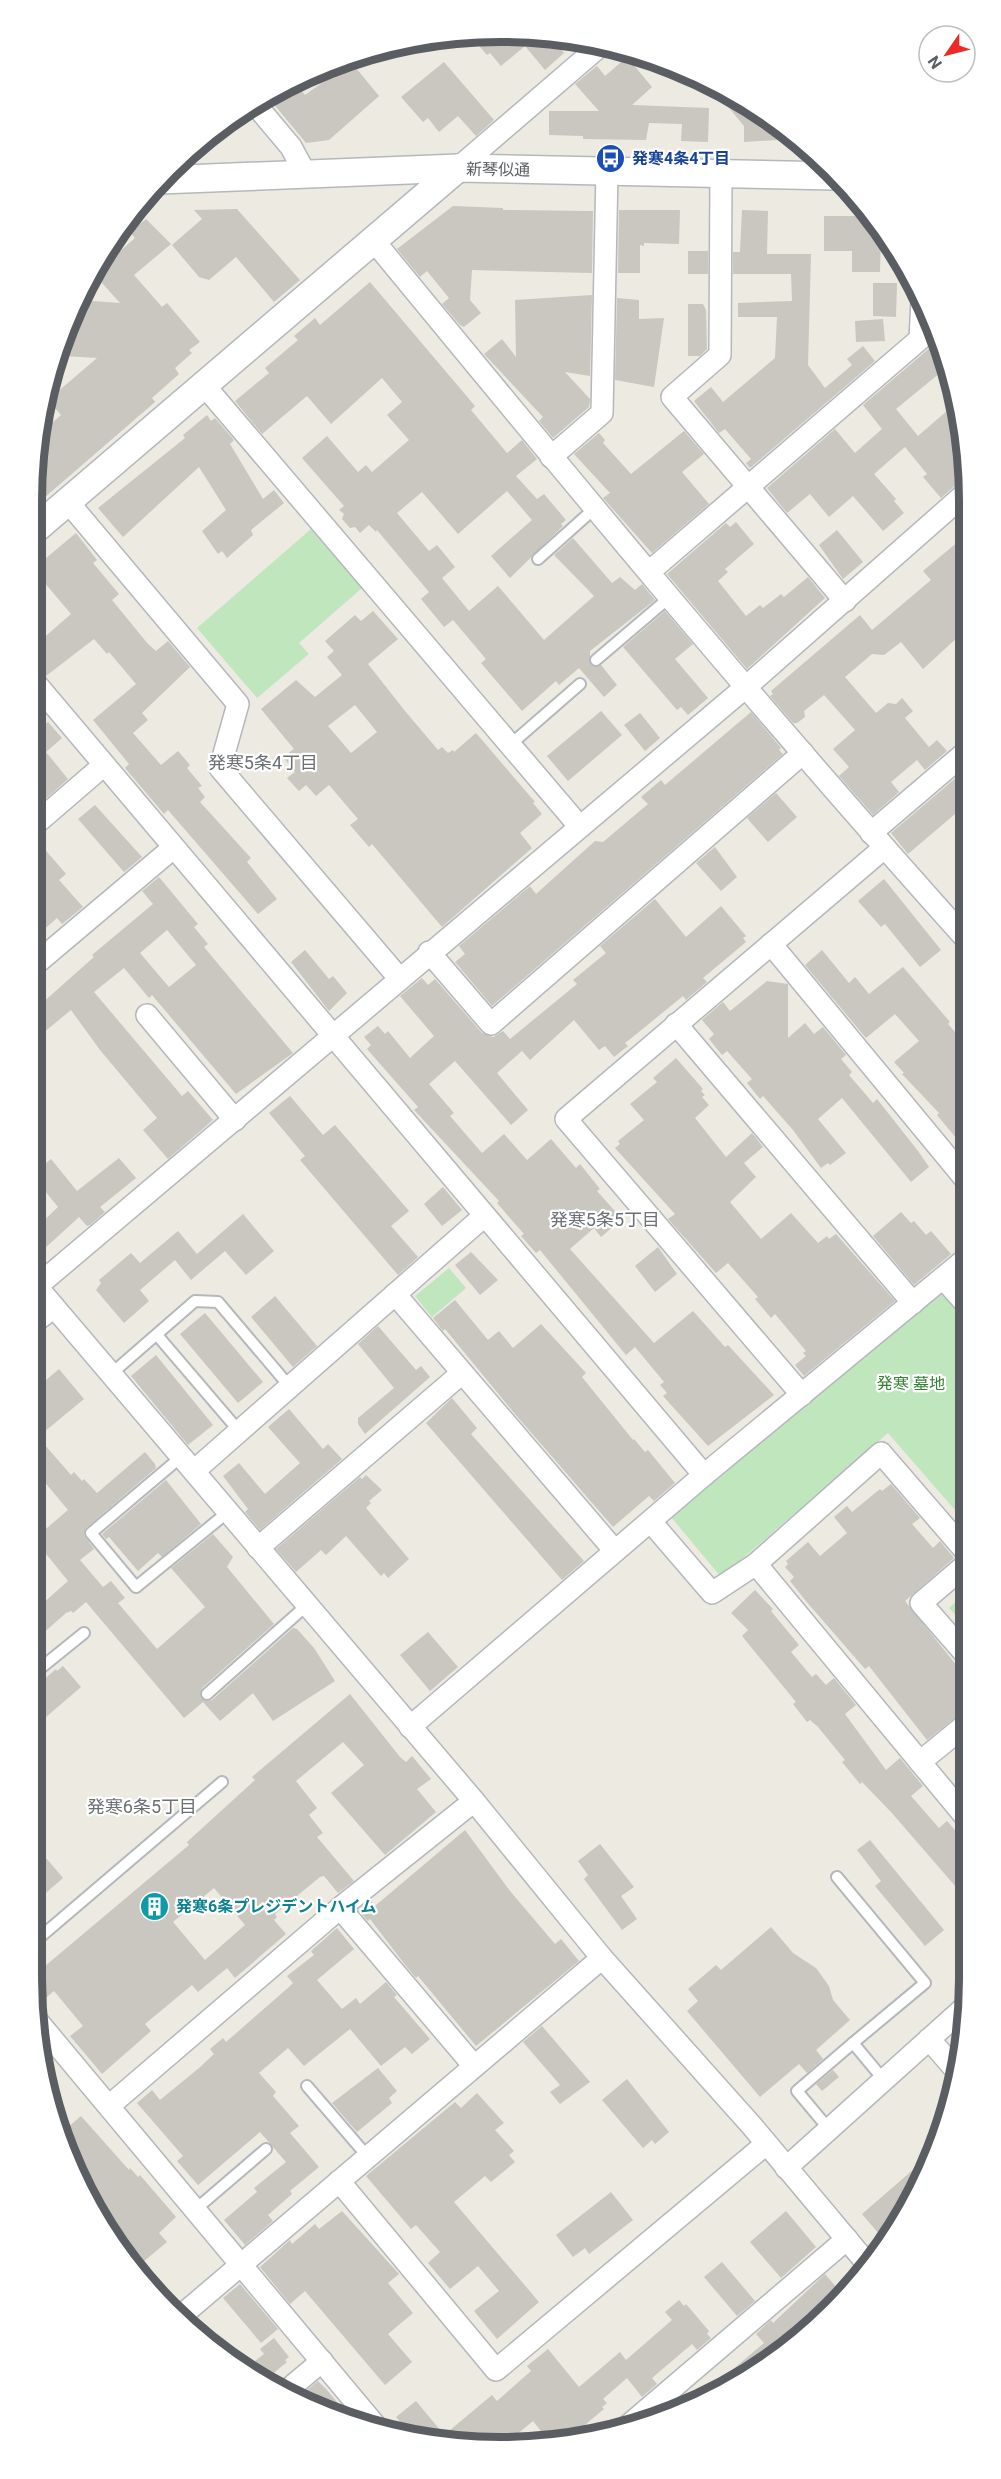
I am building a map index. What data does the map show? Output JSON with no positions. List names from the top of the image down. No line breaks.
{"streets":{"street":["新琴似通"]},"districts":["発寒5条4丁目","発寒5条5丁目","発寒6条5丁目"],"parks":["発寒 墓地"],"places":{"bus stop":["発寒4条4丁目"],"building":["発寒6条プレジデントハイム"]},"north":"bottom left"}
